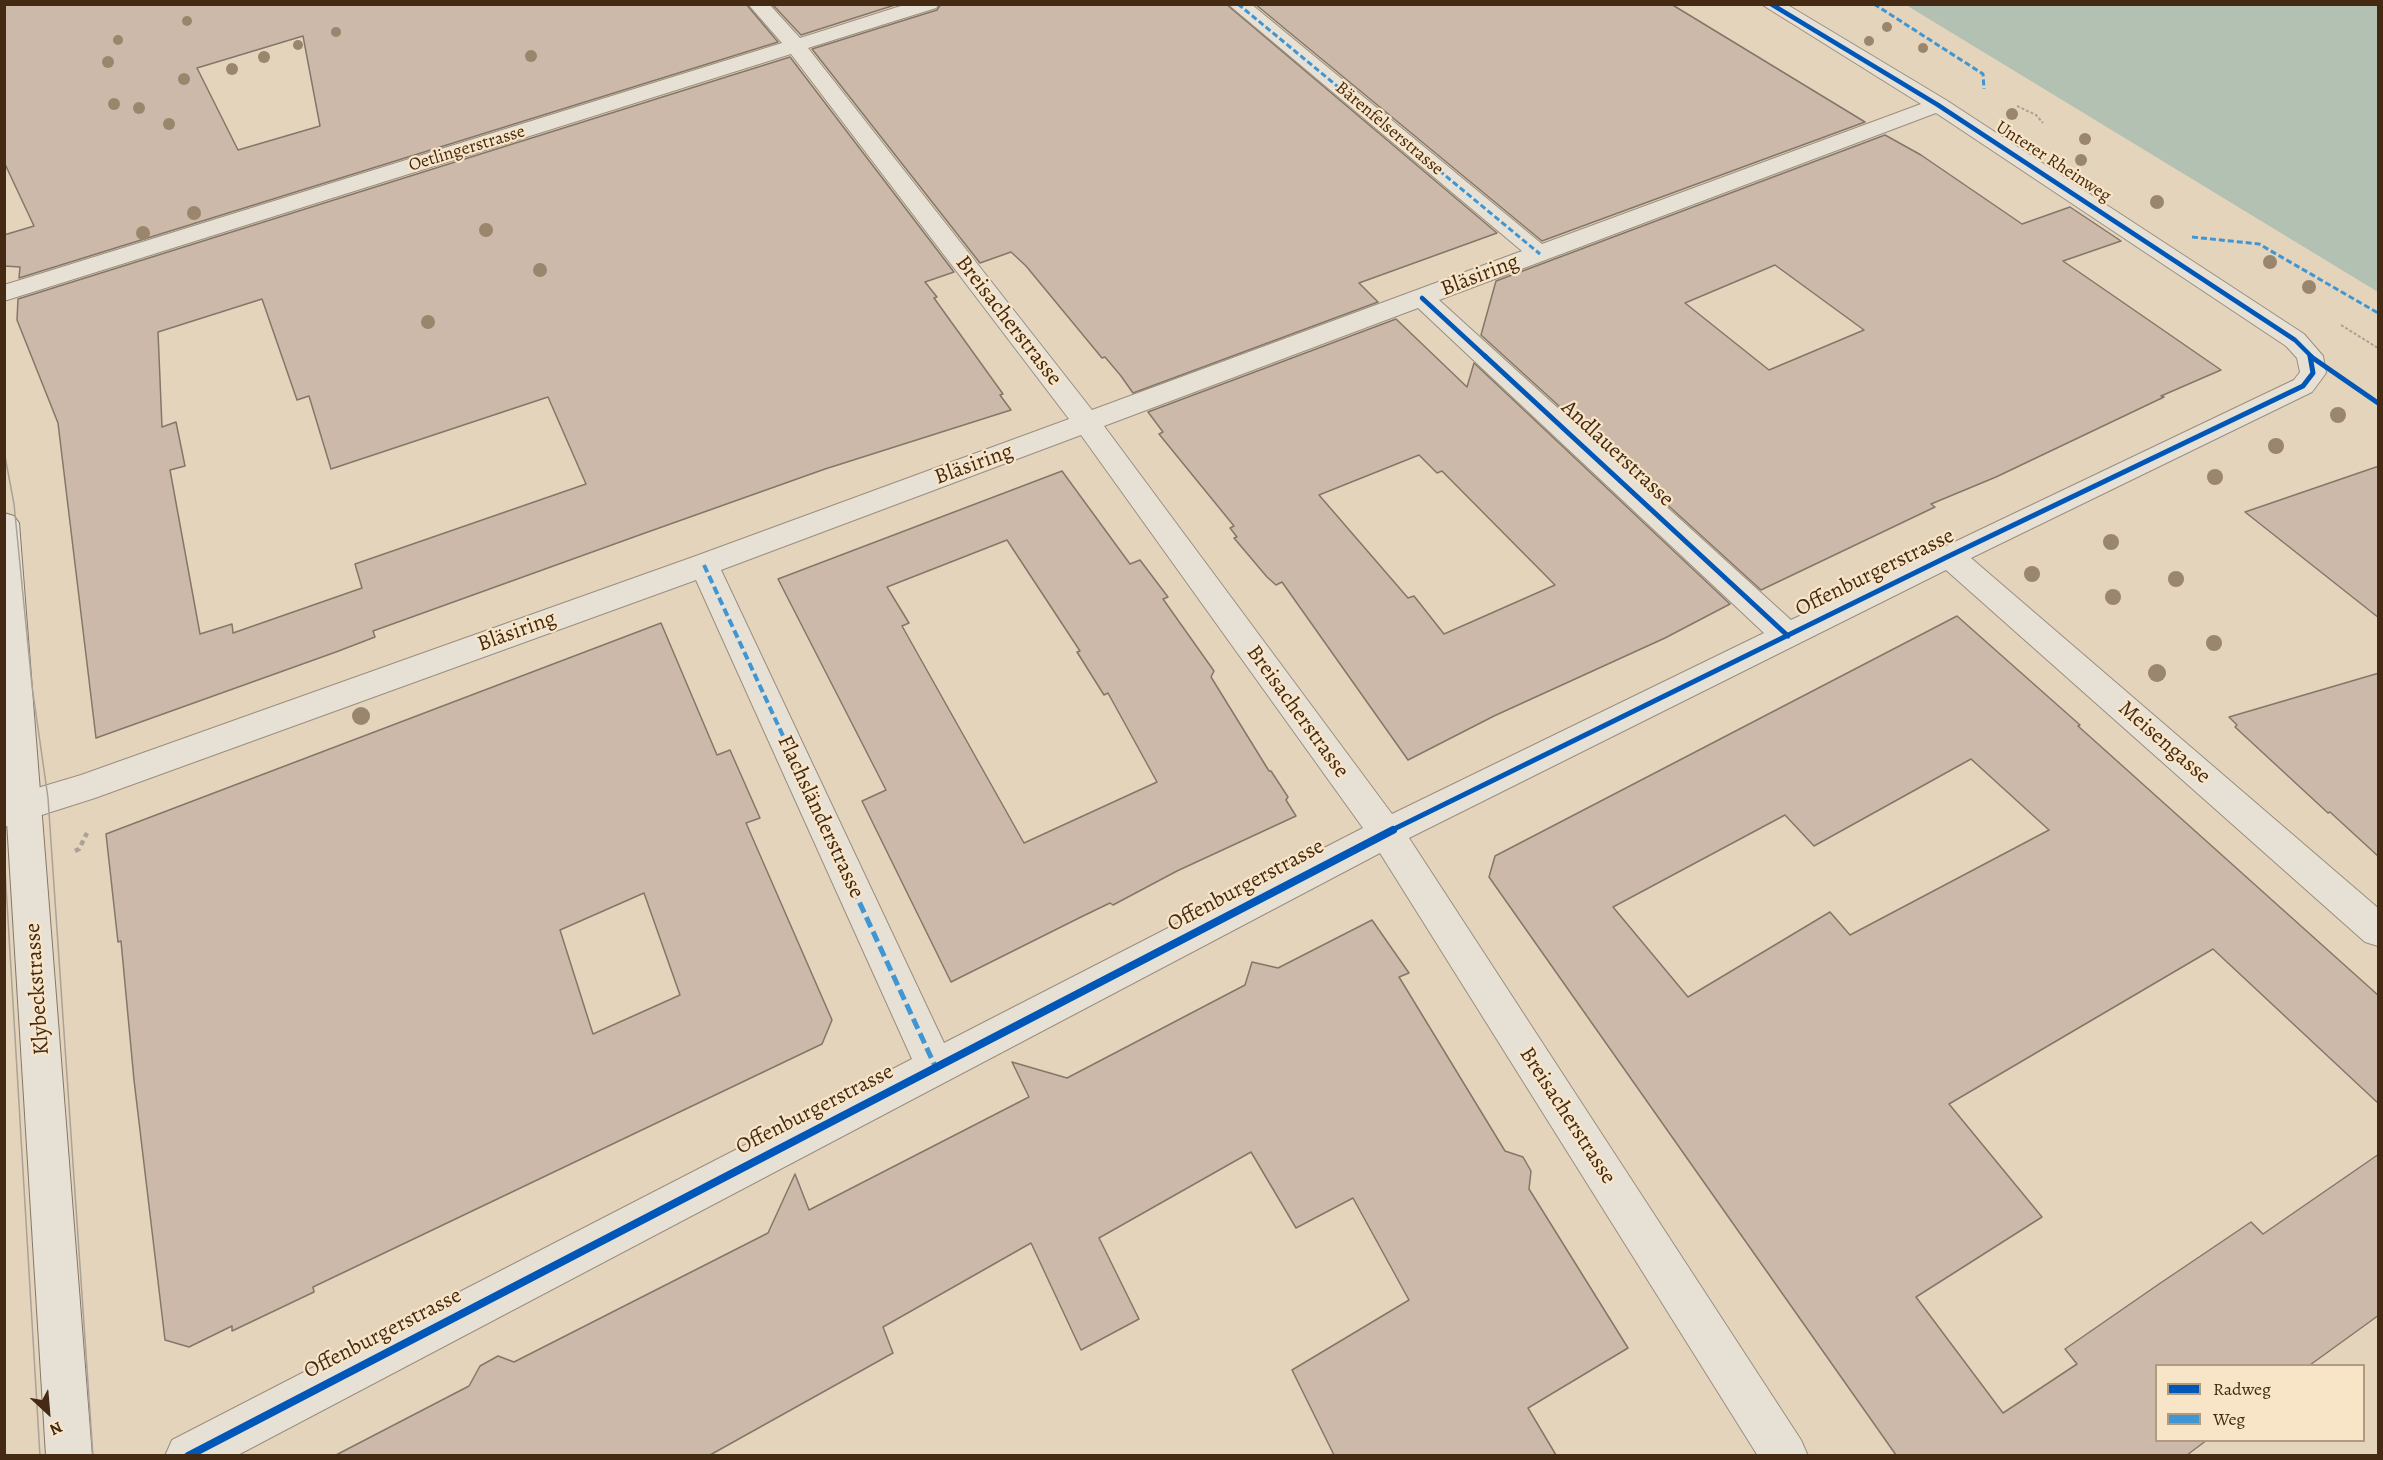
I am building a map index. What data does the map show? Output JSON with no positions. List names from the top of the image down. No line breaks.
{"streets":{"street":["Bärenfelserstrasse","Oetlingerstrasse","Unterer Rheinweg","Bläsiring","Breisacherstrasse","Andlauerstrasse","Offenburgerstrasse","Meisengasse","Flachsländerstrasse","Klybeckstrasse"]},"crossings":[["Bärenfelserstrasse","Bläsiring"],["Oetlingerstrasse","Breisacherstrasse"],["Unterer Rheinweg","Bläsiring"],["Unterer Rheinweg","Offenburgerstrasse"],["Bläsiring","Breisacherstrasse"],["Bläsiring","Andlauerstrasse"],["Bläsiring","Flachsländerstrasse"],["Bläsiring","Klybeckstrasse"],["Breisacherstrasse","Offenburgerstrasse"],["Andlauerstrasse","Offenburgerstrasse"],["Offenburgerstrasse","Meisengasse"],["Offenburgerstrasse","Flachsländerstrasse"]],"legend":["Radweg","Weg"],"north":"bottom right"}
